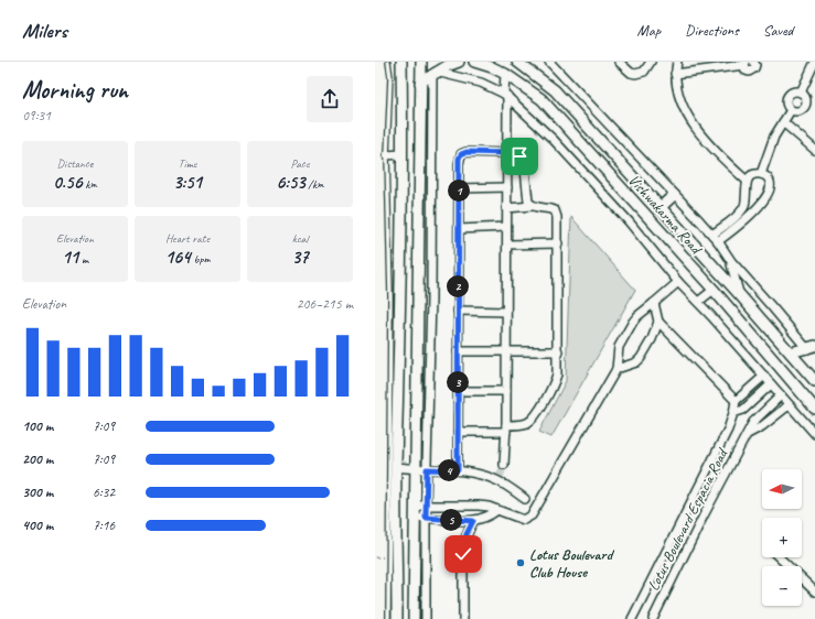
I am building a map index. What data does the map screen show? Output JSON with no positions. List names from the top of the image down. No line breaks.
{"streets":{"street":["Vishwakarma Road","Lotus Boulevard Espacia Road"]},"places":["Lotus Boulevard Club House"],"north":"left","page":{"header":"Milers","nav":["Map","Directions","Saved"],"heading":["Morning run","09:31"],"stats":[["Distance","0.56 km"],["Time","3:51"],["Pace","6:53 /km"],["Elevation","11 m"],["Heart rate","164 bpm"],["kcal","37"]],"pins":["1","2","3","4","5"],"chart":["Elevation","206–215 m"],"list":[{"name":"100 m","note":"7:09"},{"name":"200 m","note":"7:09"},{"name":"300 m","note":"6:32"},{"name":"400 m","note":"7:16"}],"map_buttons":["+","−"]}}
